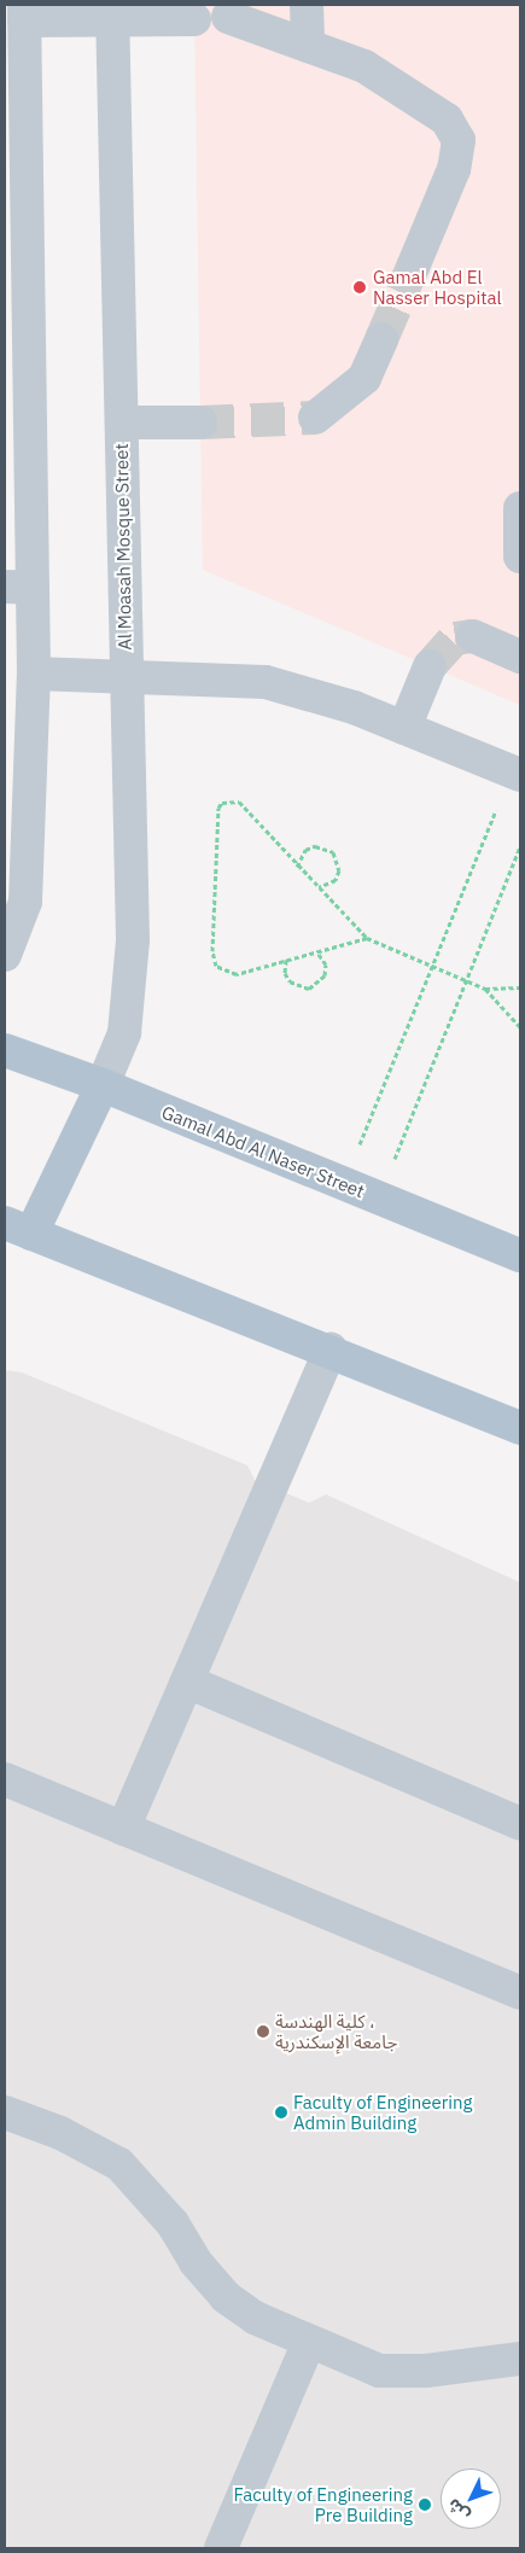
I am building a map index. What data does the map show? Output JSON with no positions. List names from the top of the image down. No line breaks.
{"streets":{"main road":["Gamal Abd Al Naser Street"],"street":["Al Moasah Mosque Street"]},"crossings":[["Al Moasah Mosque Street","Gamal Abd Al Naser Street"]],"places":["Gamal Abd El Nasser Hospital","كلية الهندسة ، جامعة الإسكندرية","Faculty of Engineering Admin Building","Faculty of Engineering Pre Building"],"north":"bottom left"}
